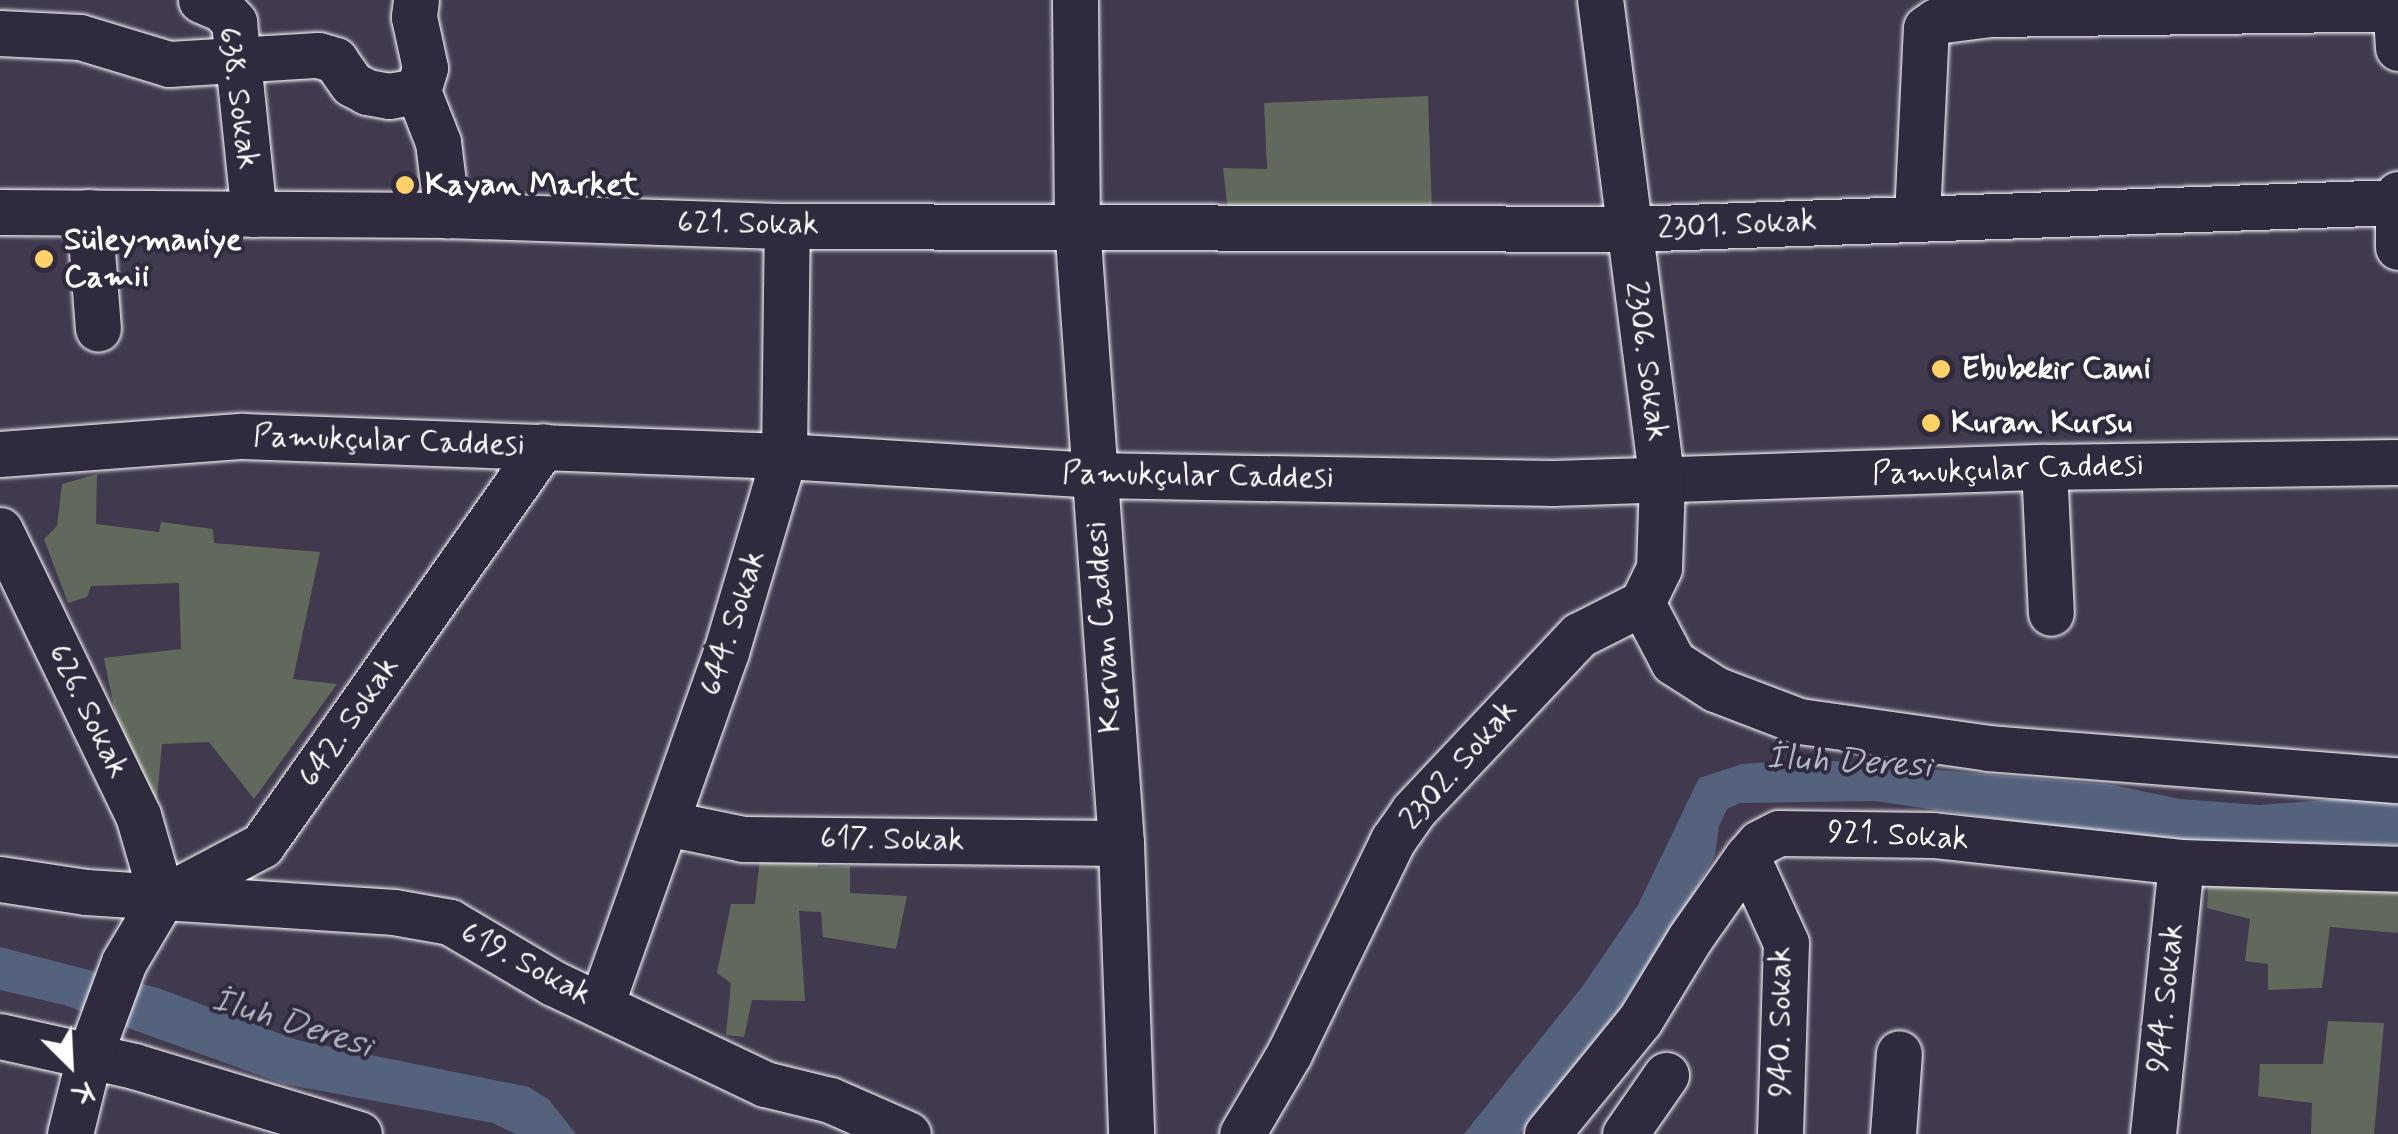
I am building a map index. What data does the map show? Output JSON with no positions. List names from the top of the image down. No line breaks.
{"streets":{"street":["638. Sokak","621. Sokak","2301. Sokak","2306. Sokak","Pamukçular Caddesi","644. Sokak","Kervan Caddesi","626. Sokak","642. Sokak","2302. Sokak","921. Sokak","617. Sokak","619. Sokak","944. Sokak","940. Sokak"]},"crossings":[["638. Sokak","621. Sokak"],["621. Sokak","2301. Sokak"],["621. Sokak","644. Sokak"],["621. Sokak","Kervan Caddesi"],["2301. Sokak","2306. Sokak"],["2301. Sokak","Kervan Caddesi"],["2306. Sokak","Pamukçular Caddesi"],["Pamukçular Caddesi","644. Sokak"],["Pamukçular Caddesi","Kervan Caddesi"],["Pamukçular Caddesi","642. Sokak"],["644. Sokak","617. Sokak"],["644. Sokak","619. Sokak"],["Kervan Caddesi","617. Sokak"],["626. Sokak","642. Sokak"],["626. Sokak","619. Sokak"],["642. Sokak","619. Sokak"],["921. Sokak","944. Sokak"],["921. Sokak","940. Sokak"]],"water":["İluh Deresi"],"places":["Kayan Market","Süleymaniye Camii","Ebubekir Cami","Kuran Kursu"],"north":"bottom right"}
